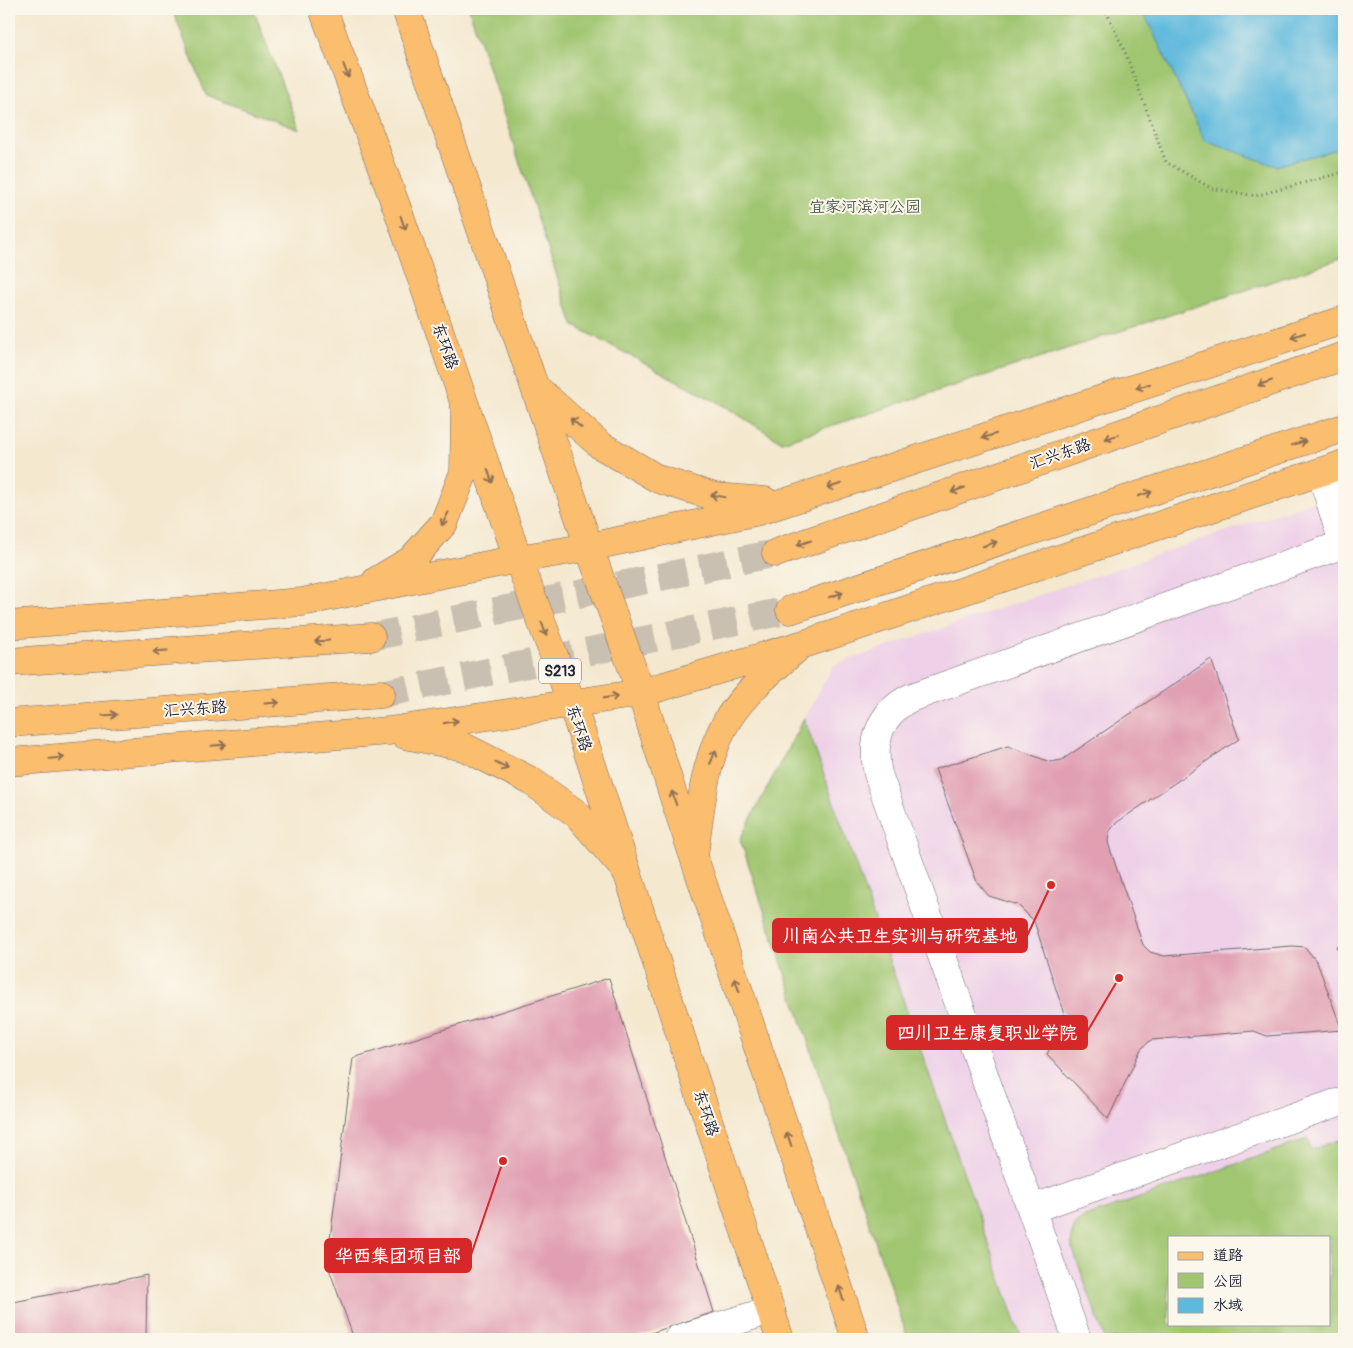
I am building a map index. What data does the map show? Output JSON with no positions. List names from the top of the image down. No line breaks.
{"streets":{"main road":["东环路","汇兴东路","S213"]},"parks":["宜家河滨河公园"],"places":["川南公共卫生实训与研究基地","四川卫生康复职业学院","华西集团项目部"],"legend":["道路","公园","水域"]}
